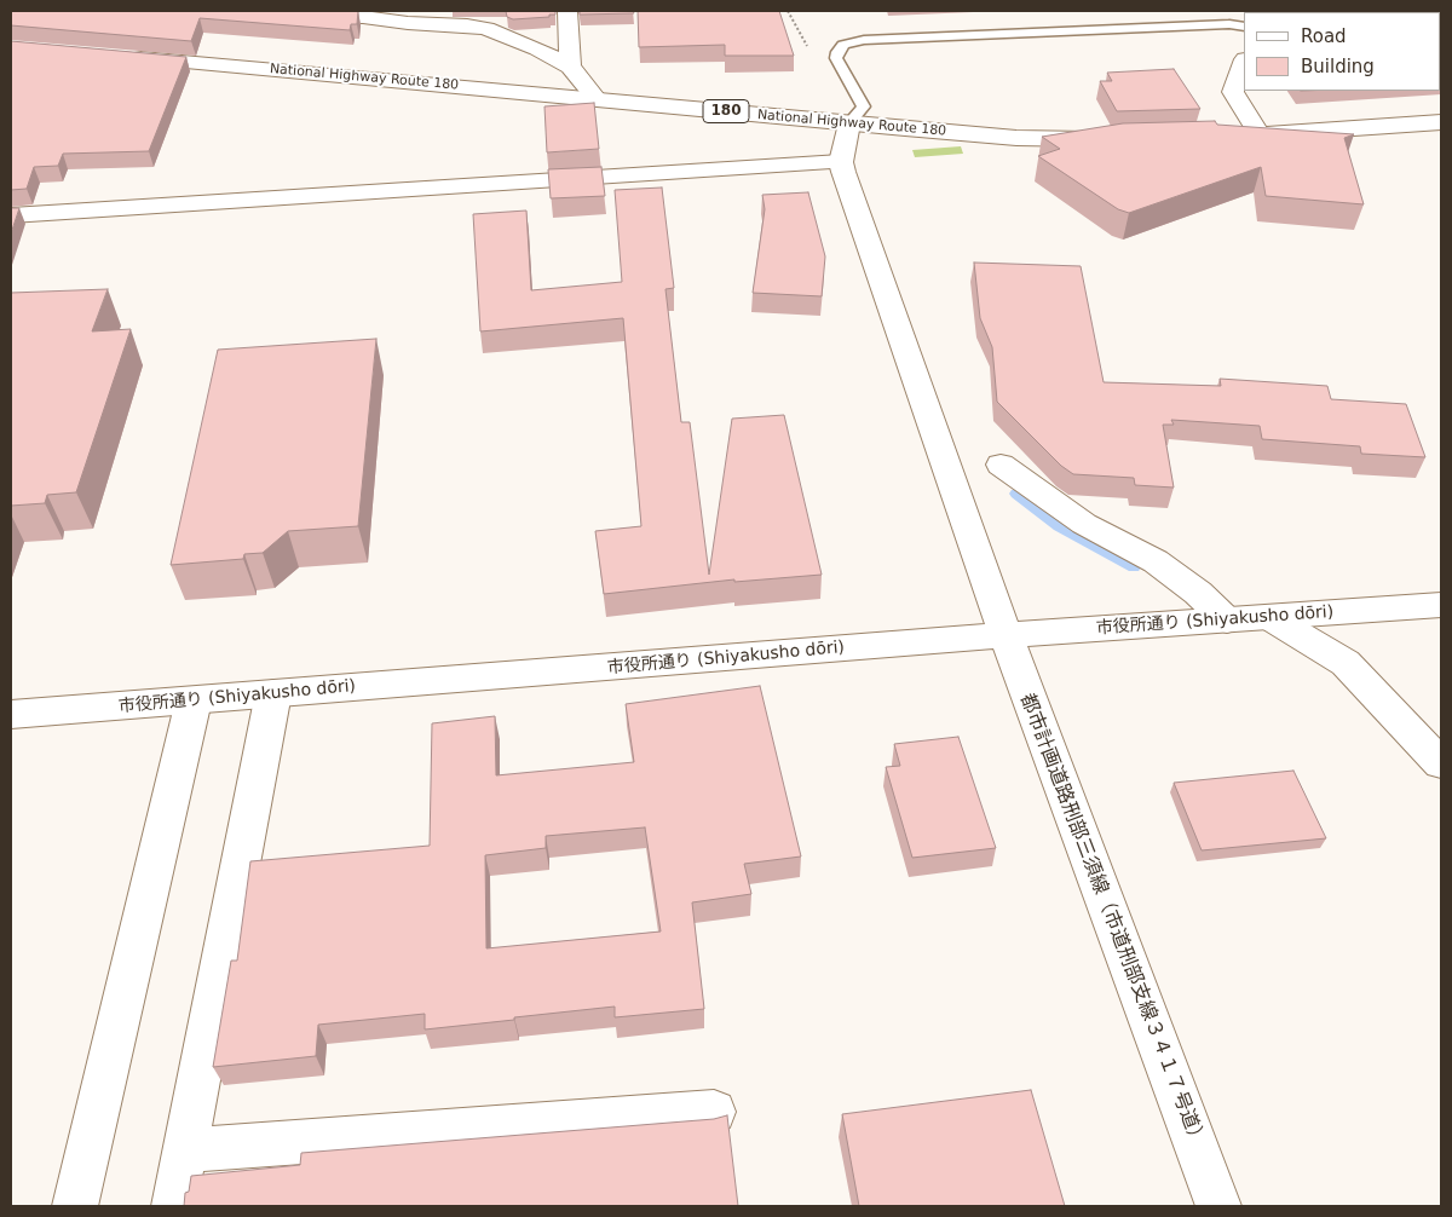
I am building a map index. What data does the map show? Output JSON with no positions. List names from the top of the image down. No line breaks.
{"streets":{"main road":["National Highway Route 180","180","市役所通り (Shiyakusho dōri)","都市計画道路刑部三須線（市道刑部支線３４１７号道）"]},"crossings":[["市役所通り (Shiyakusho dōri)","都市計画道路刑部三須線（市道刑部支線３４１７号道）"]],"legend":["Road","Building"]}
